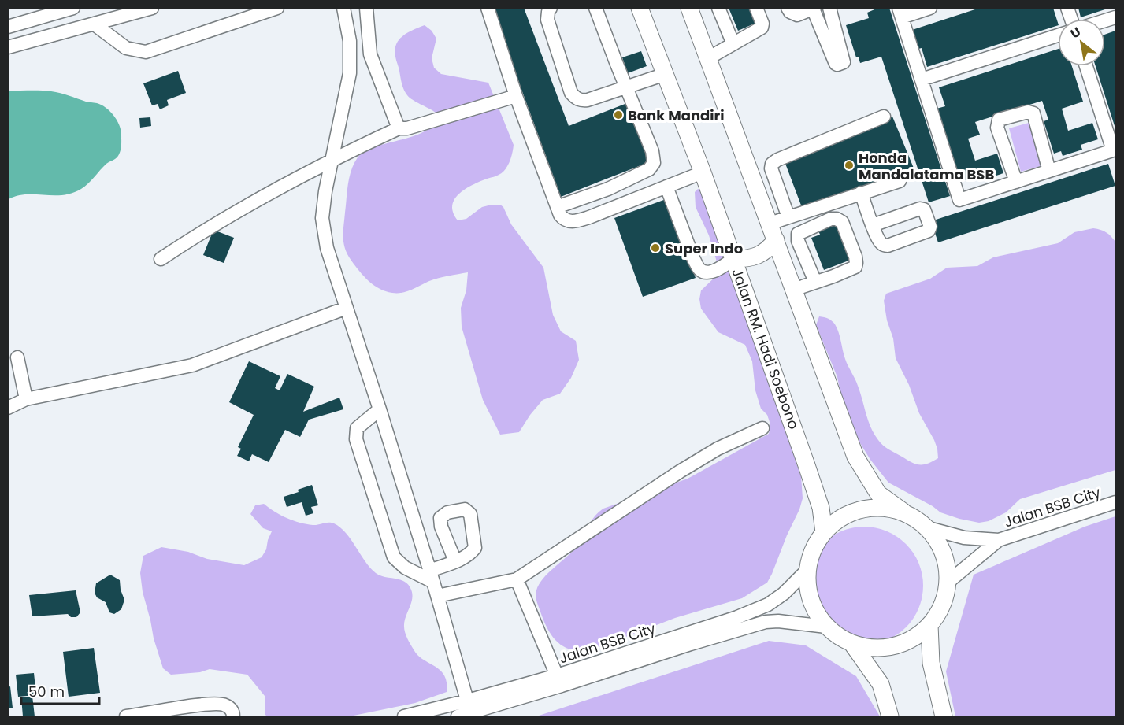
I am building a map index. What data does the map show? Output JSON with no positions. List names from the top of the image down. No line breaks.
{"streets":{"main road":["Jalan RM. Hadi Soebono"],"street":["Jalan BSB City"]},"crossings":[["Jalan RM. Hadi Soebono","Jalan BSB City"]],"places":["Bank Mandiri","Honda Mandalatama BSB","Super Indo"],"scale_bar":"50 m","north":"top left"}
